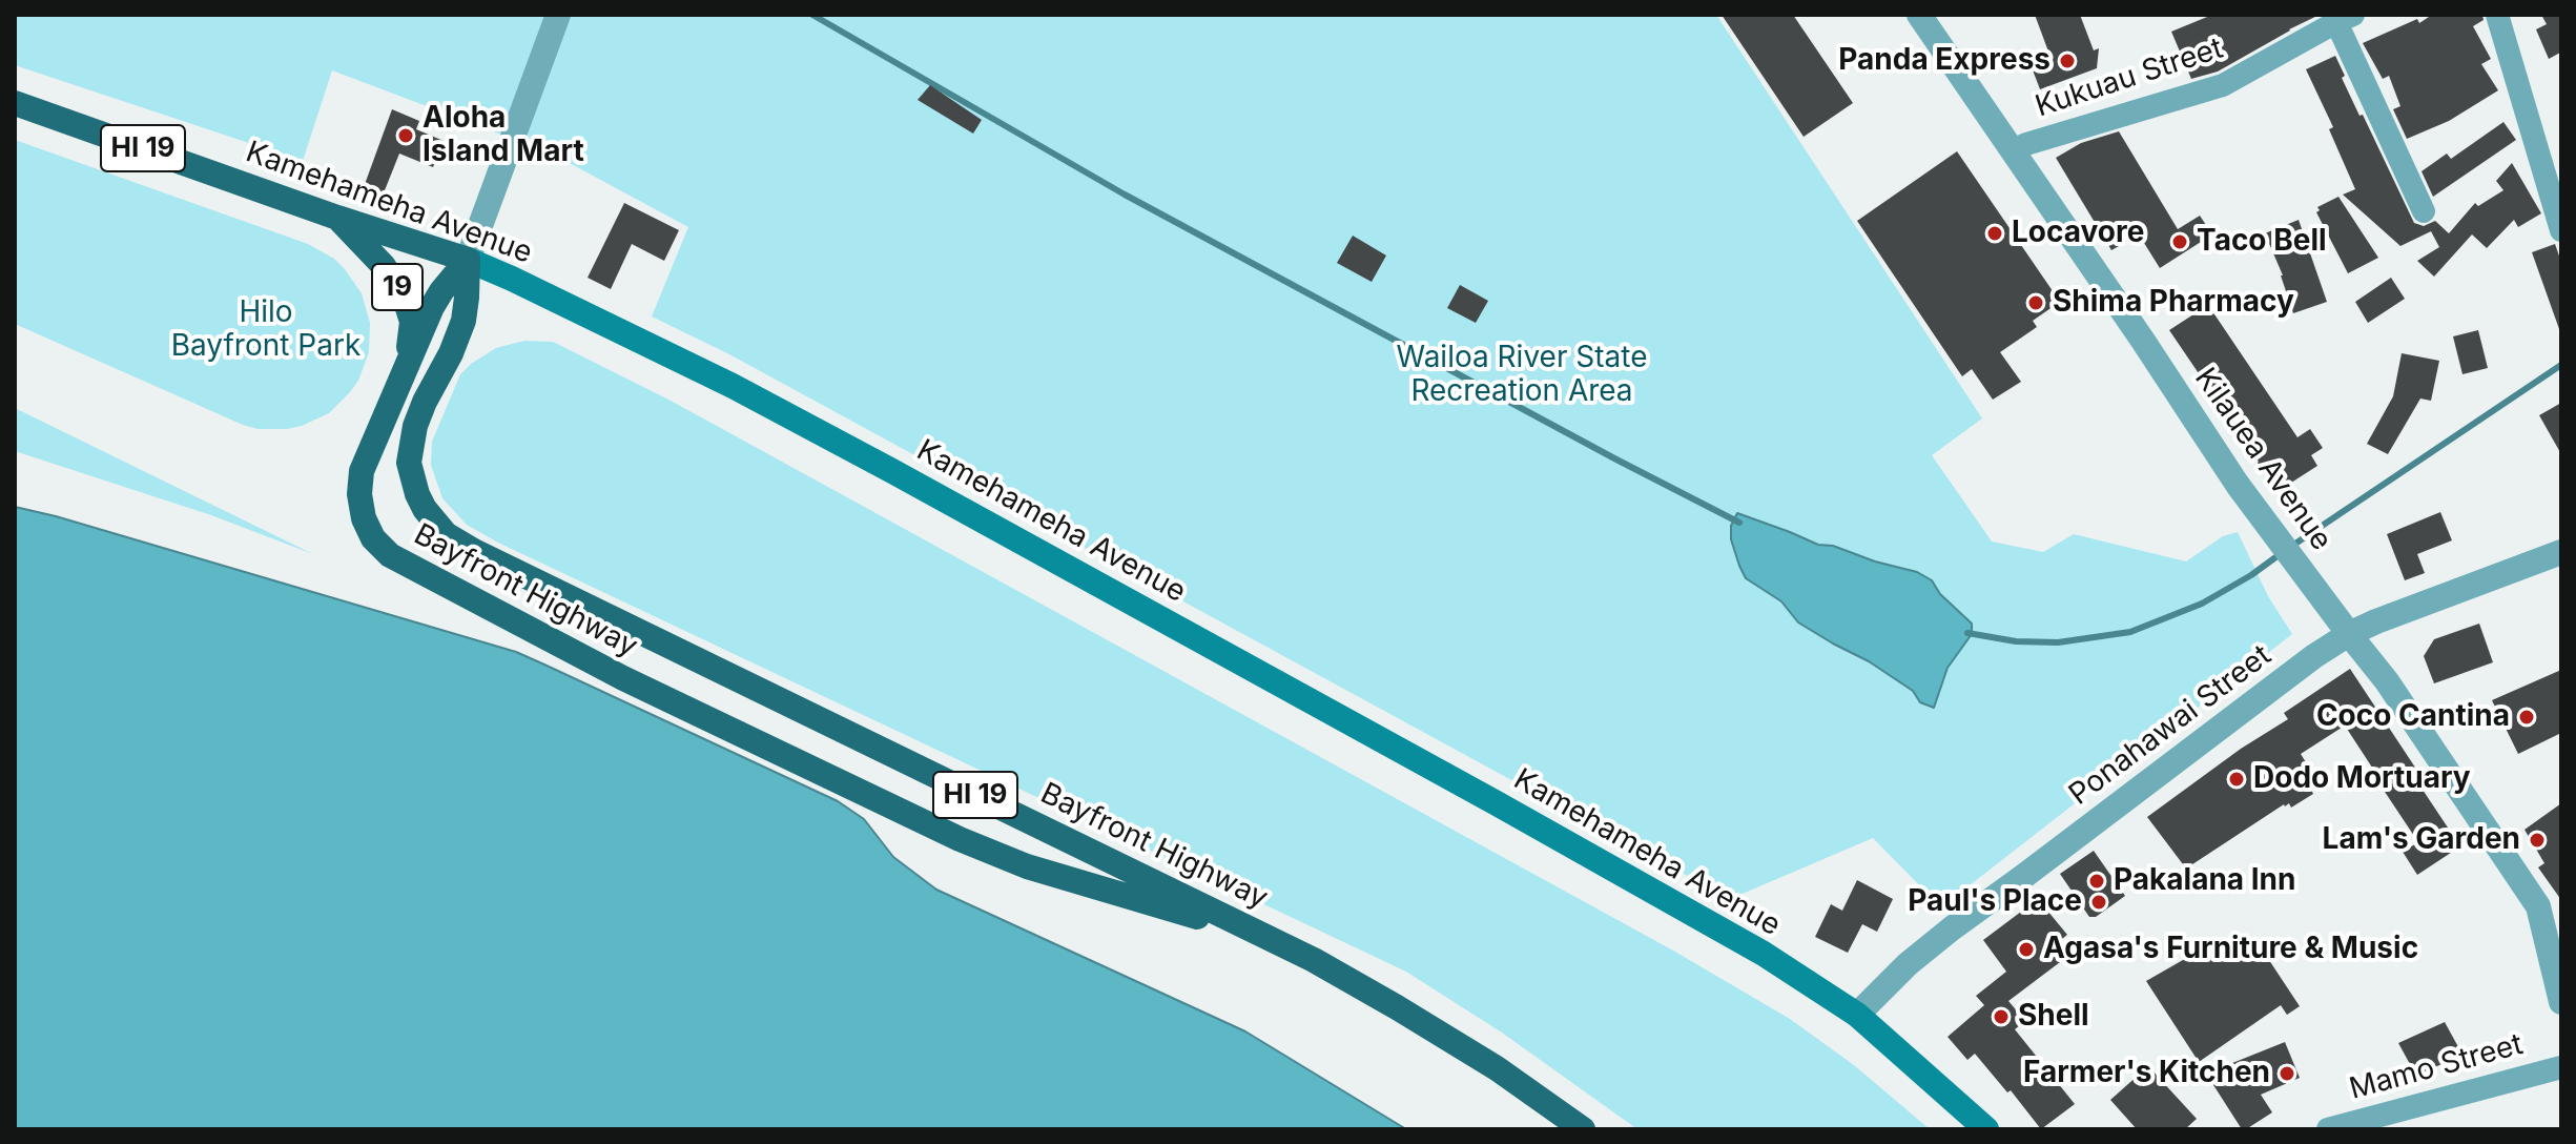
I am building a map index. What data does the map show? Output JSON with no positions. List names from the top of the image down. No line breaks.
{"streets":{"main road":["HI 19","Kamehameha Avenue","19","Bayfront Highway"],"street":["Kukuau Street","Kilauea Avenue","Ponahawai Street","Mamo Street"]},"crossings":[["Kukuau Street","Kilauea Avenue"],["Kamehameha Avenue","19"],["Kamehameha Avenue","Bayfront Highway"],["Kamehameha Avenue","Ponahawai Street"],["19","Bayfront Highway"],["Kilauea Avenue","Ponahawai Street"]],"parks":["Hilo Bayfront Park","Wailoa River State Recreation Area"],"places":["Panda Express","Aloha Island Mart","Locavore","Taco Bell","Shima Pharmacy","Coco Cantina","Dodo Mortuary","Lam's Garden","Pakalana Inn","Paul's Place","Agasa's Furniture & Music","Shell","Farmer's Kitchen"]}
